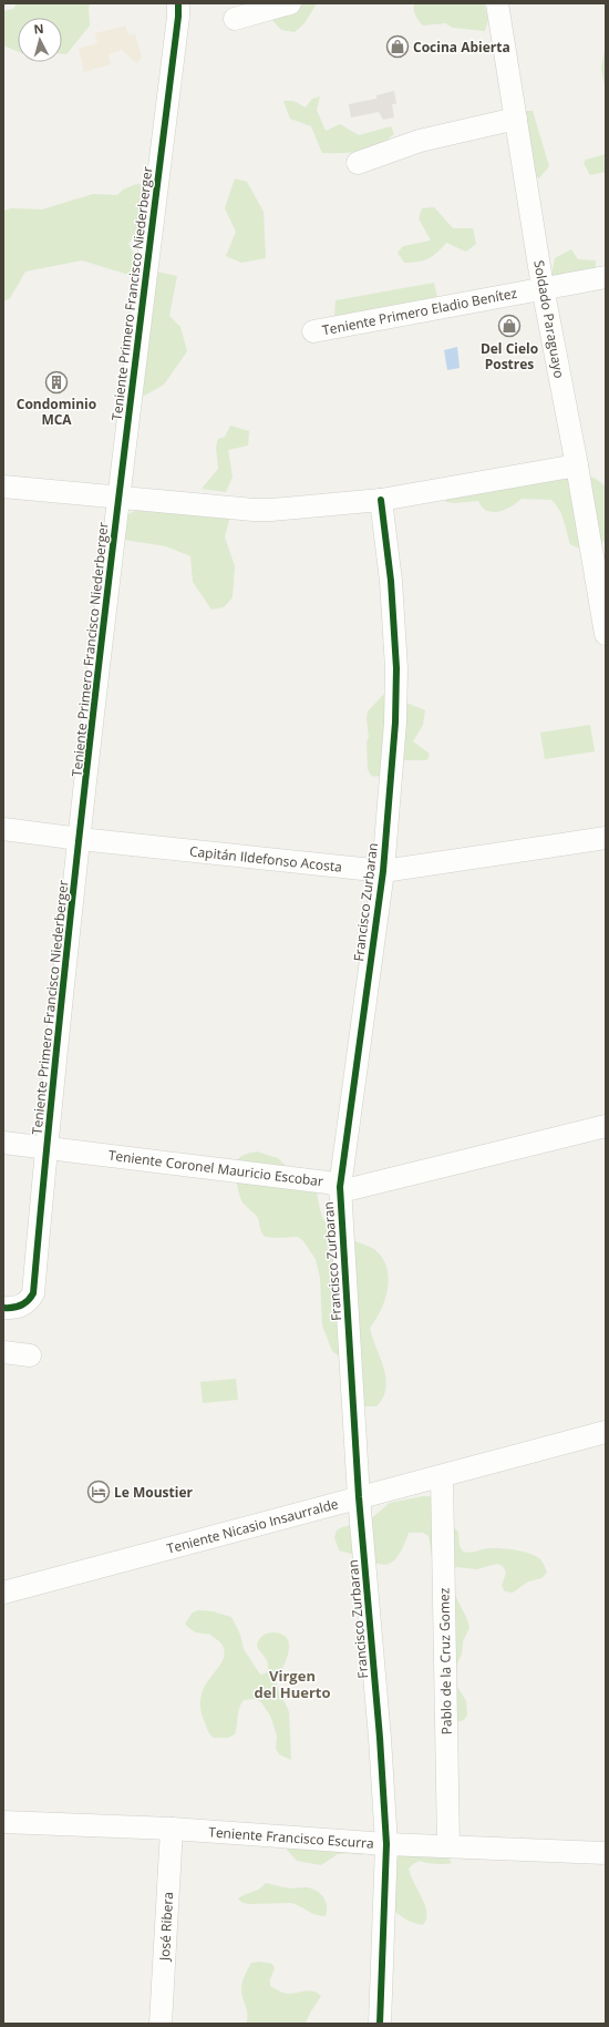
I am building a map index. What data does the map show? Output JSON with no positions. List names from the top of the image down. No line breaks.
{"streets":{"street":["Teniente Primero Francisco Niederberger","Teniente Primero Eladio Benítez","Soldado Paraguayo","Capitán Ildefonso Acosta","Francisco Zurbaran","Teniente Coronel Mauricio Escobar","Teniente Nicasio Insaurralde","Pablo de la Cruz Gomez","Teniente Francisco Escurra","José Ribera"]},"crossings":[["Teniente Primero Francisco Niederberger","Capitán Ildefonso Acosta"],["Teniente Primero Francisco Niederberger","Teniente Coronel Mauricio Escobar"],["Teniente Primero Eladio Benítez","Soldado Paraguayo"],["Capitán Ildefonso Acosta","Francisco Zurbaran"],["Francisco Zurbaran","Teniente Coronel Mauricio Escobar"],["Francisco Zurbaran","Teniente Nicasio Insaurralde"],["Francisco Zurbaran","Teniente Francisco Escurra"],["Teniente Nicasio Insaurralde","Pablo de la Cruz Gomez"],["Pablo de la Cruz Gomez","Teniente Francisco Escurra"],["Teniente Francisco Escurra","José Ribera"]],"districts":["Virgen del Huerto"],"places":{"shop":["Cocina Abierta","Del Cielo Postres"],"building":["Condominio MCA"],"hotel":["Le Moustier"]},"north":"top"}
